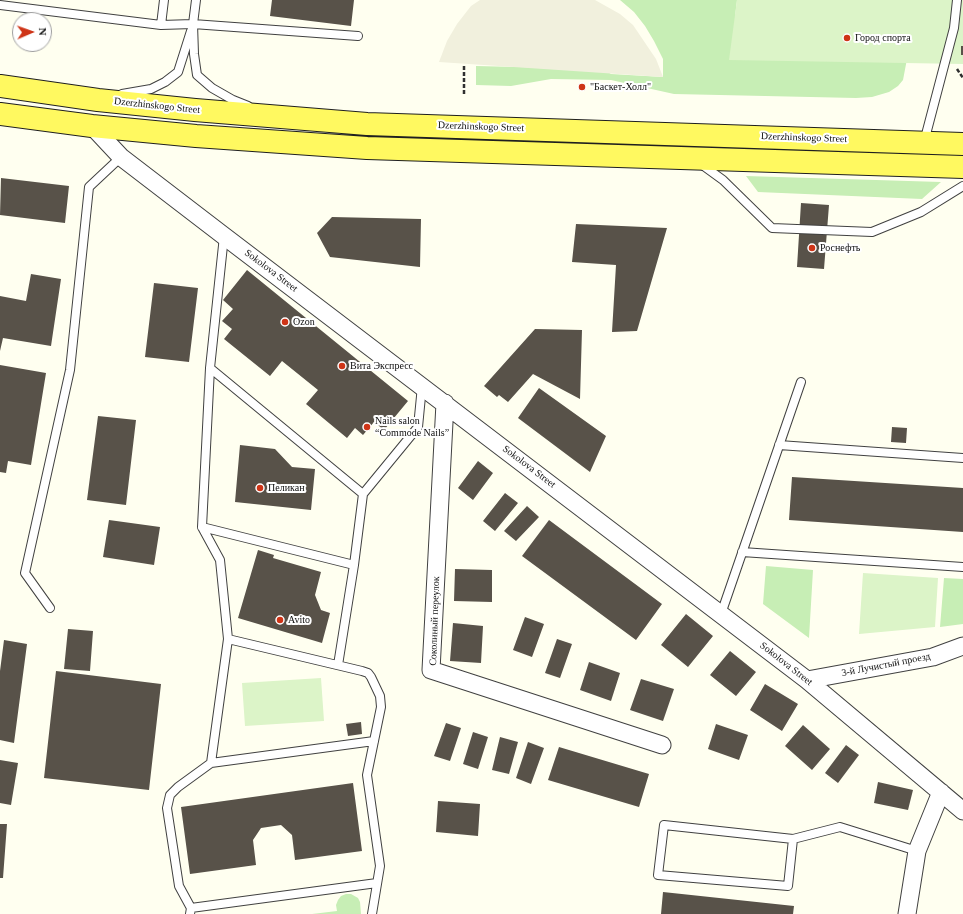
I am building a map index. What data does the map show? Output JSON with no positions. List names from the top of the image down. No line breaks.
{"streets":{"main road":["Dzerzhinskogo Street"],"street":["Sokolova Street","Соколиный переулок","3-й Лучистый проезд"]},"crossings":[["Sokolova Street","Соколиный переулок"],["Sokolova Street","3-й Лучистый проезд"]],"places":["Город спорта","\"Баскет-Холл\"","Роснефть","Ozon","Вита Экспресс","Nails salon “Commode Nails”","Пеликан","Avito"],"north":"right"}
